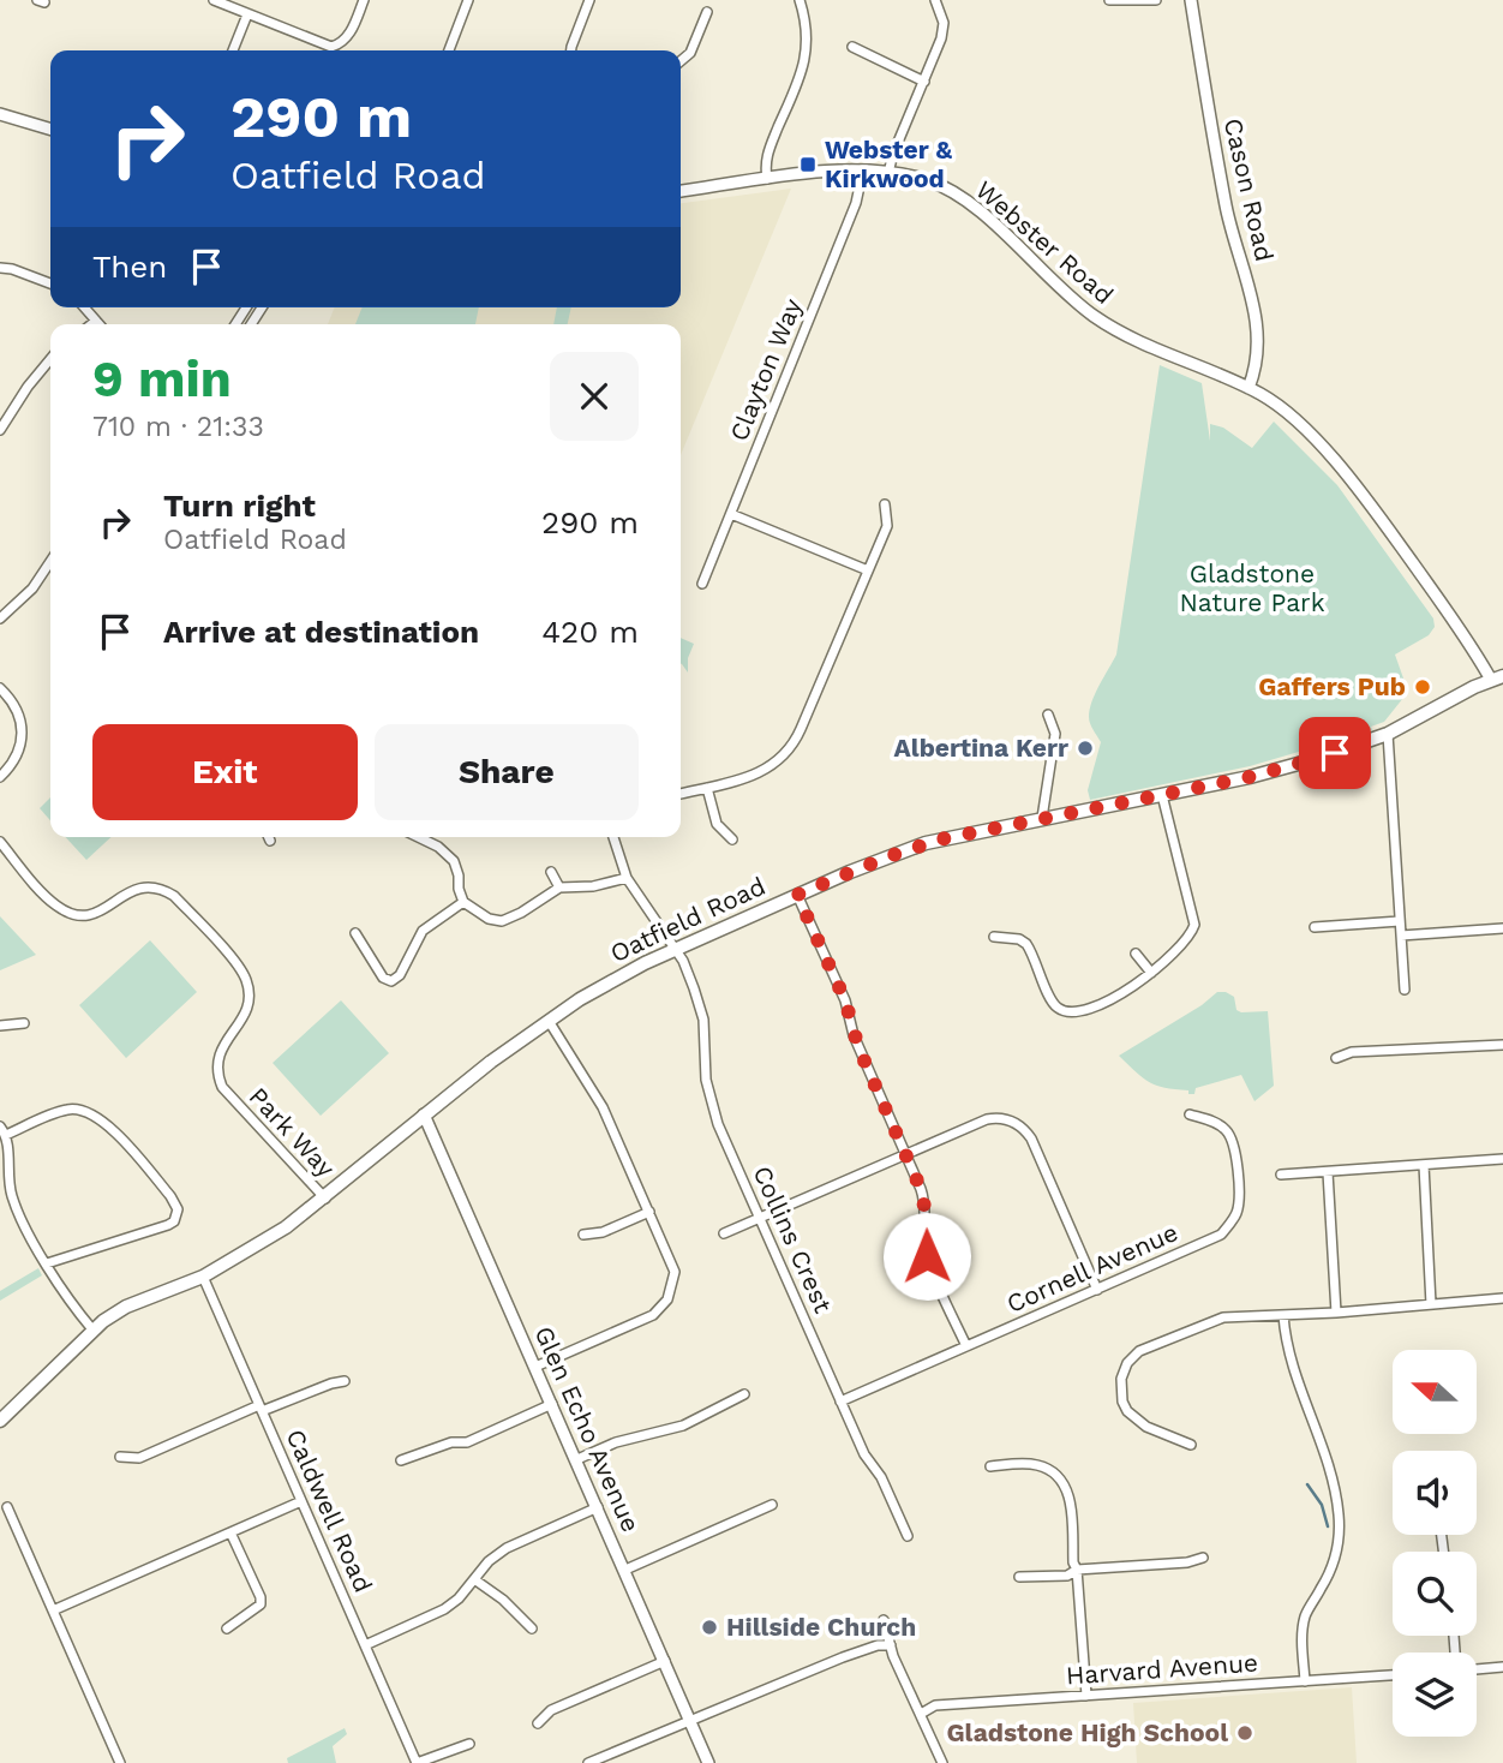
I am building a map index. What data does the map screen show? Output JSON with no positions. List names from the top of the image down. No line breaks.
{"streets":{"main road":["Oatfield Road"],"street":["Cason Road","Webster Road","Clayton Way","Park Way","Collins Crest","Cornell Avenue","Glen Echo Avenue","Caldwell Road","Harvard Avenue"]},"crossings":[["Cason Road","Webster Road"],["Webster Road","Clayton Way"],["Webster Road","Oatfield Road"],["Oatfield Road","Park Way"],["Oatfield Road","Collins Crest"],["Oatfield Road","Glen Echo Avenue"],["Oatfield Road","Caldwell Road"],["Collins Crest","Cornell Avenue"]],"parks":["Gladstone Nature Park"],"places":{"transit":["Webster & Kirkwood"],"other":["Gaffers Pub","Albertina Kerr","Hillside Church","Gladstone High School"]},"north":"left","page":{"turn":["290 m","Oatfield Road"],"then":"Then","heading":["9 min","710 m · 21:33"],"list":[{"name":"Turn right","note":"Oatfield Road","value":"290 m"},{"name":"Arrive at destination","value":"420 m"}],"buttons":["Exit","Share"]}}
